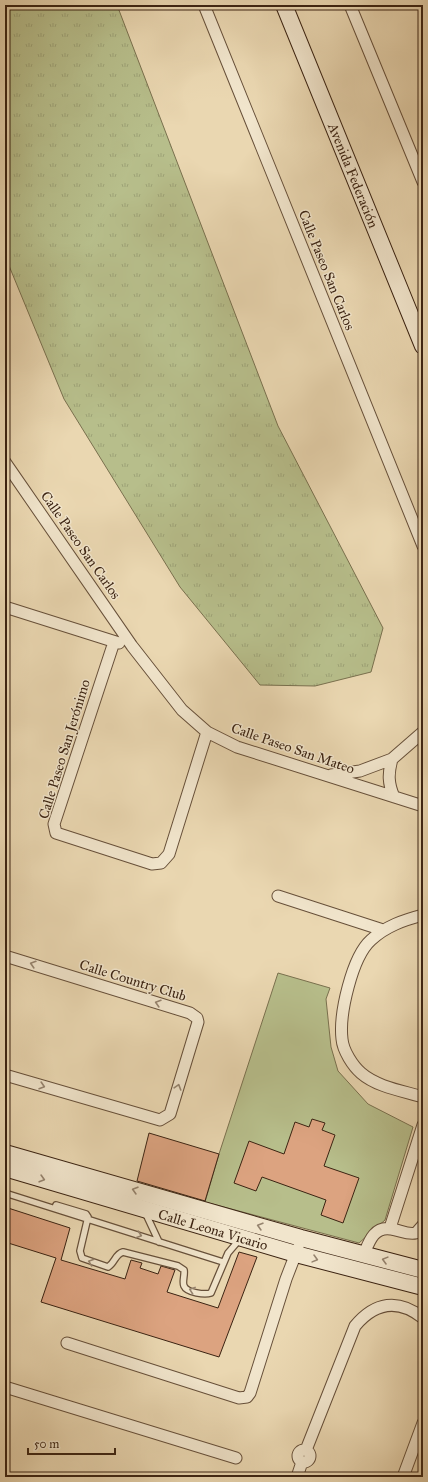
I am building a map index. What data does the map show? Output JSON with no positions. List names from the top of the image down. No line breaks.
{"streets":{"main road":["Avenida Federación","Calle Leona Vicario"],"street":["Calle Paseo San Carlos","Calle Paseo San Mateo","Calle Paseo San Jerónimo","Calle Country Club"]},"crossings":[["Calle Paseo San Carlos","Calle Paseo San Mateo"],["Calle Paseo San Mateo","Calle Paseo San Jerónimo"]],"scale_bar":"50 m"}
